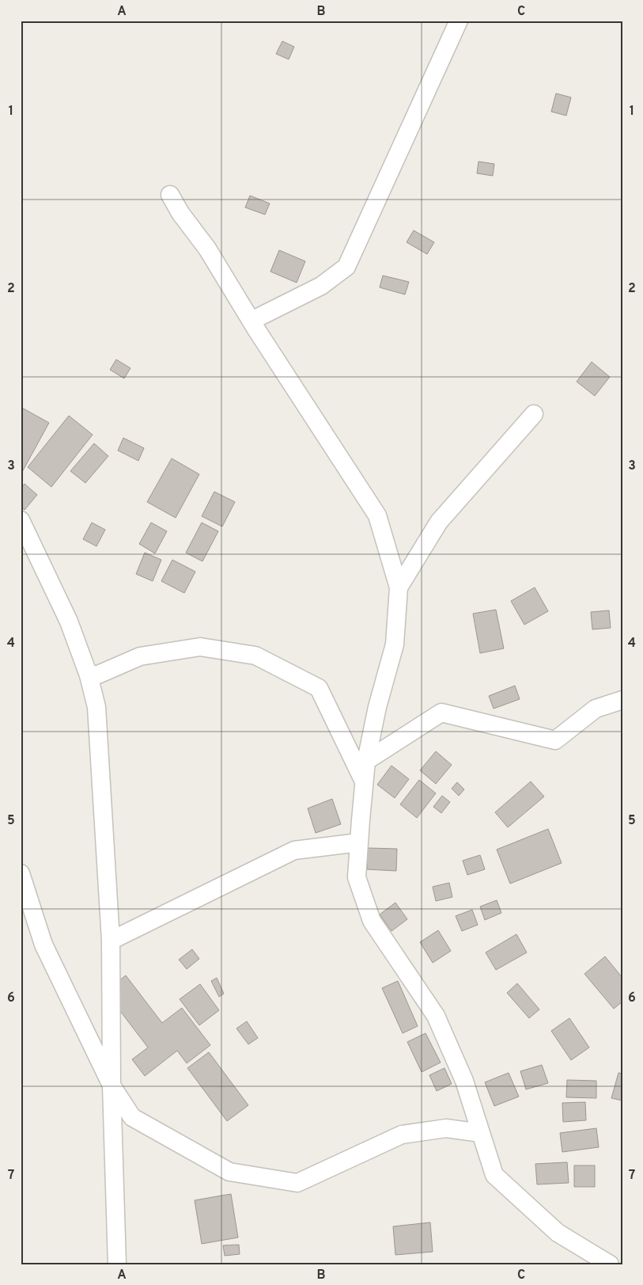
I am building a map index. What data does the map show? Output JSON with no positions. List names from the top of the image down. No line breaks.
{"grid":{"columns":["A","B","C"],"rows":["1","2","3","4","5","6","7"]}}
